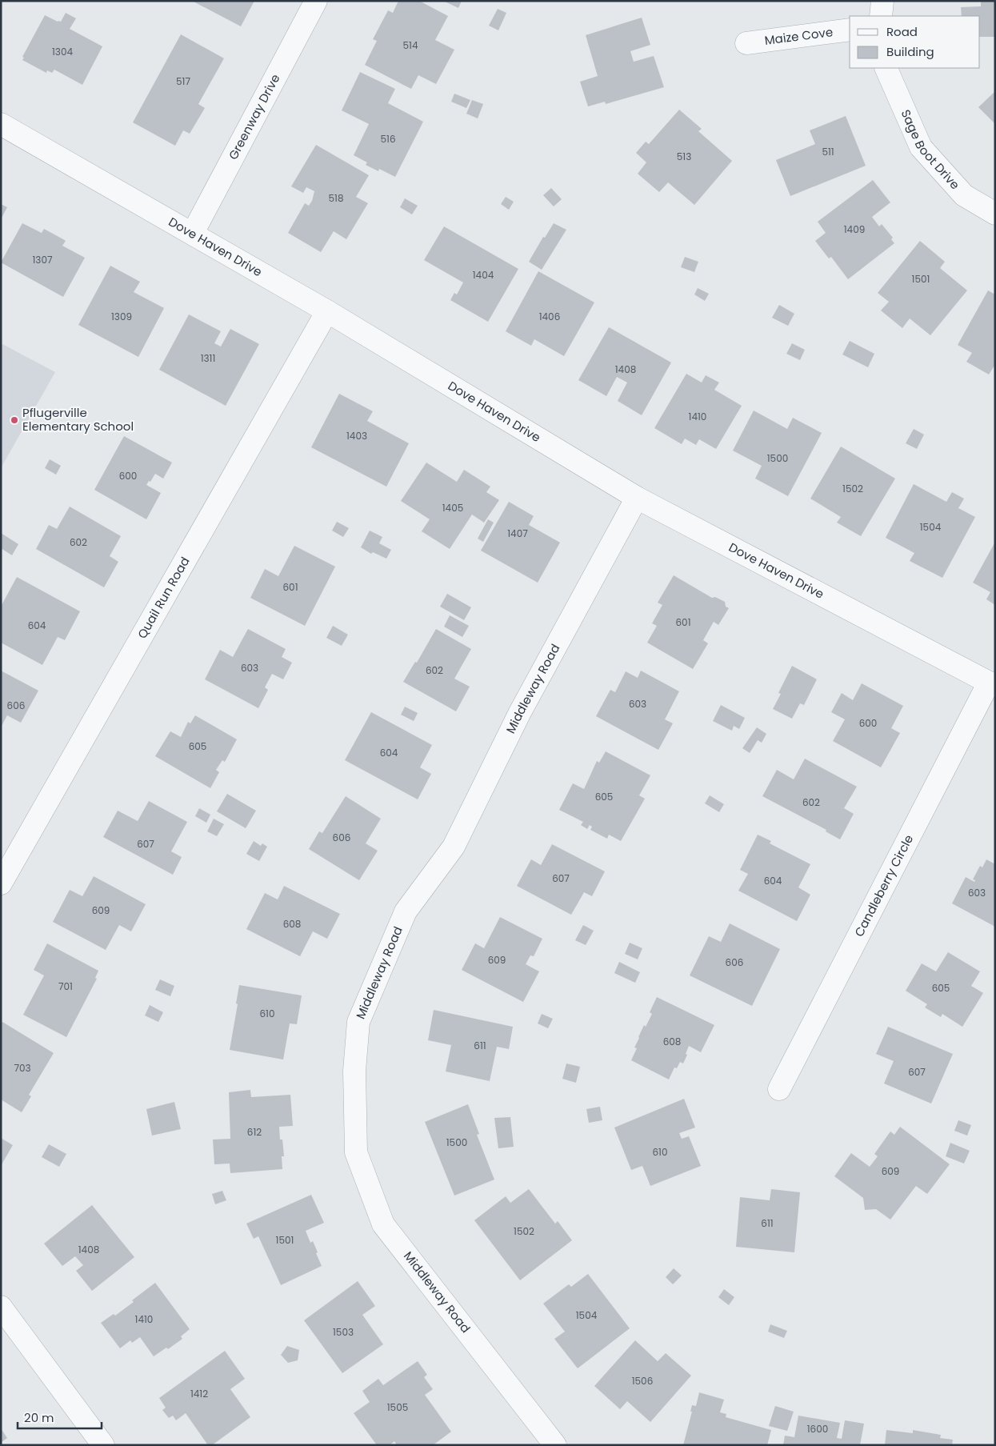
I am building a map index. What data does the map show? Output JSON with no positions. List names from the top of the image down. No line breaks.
{"streets":{"street":["Maize Cove","Greenway Drive","Sage Boot Drive","Dove Haven Drive","Quail Run Road","Middleway Road","Candleberry Circle"]},"crossings":[["Greenway Drive","Dove Haven Drive"],["Dove Haven Drive","Quail Run Road"],["Dove Haven Drive","Middleway Road"],["Dove Haven Drive","Candleberry Circle"]],"places":["Pflugerville Elementary School"],"house_numbers":["514","1304","517","516","511","513","518","1409","1307","1404","1501","1309","1406","1311","1408","1410","1403","1500","600","1502","1405","1504","1407","602","601","601","604","603","602","603","606","600","605","604","605","602","606","607","607","604","603","609","608","609","606","701","605","610","608","611","703","607","612","1500","610","609","611","1502","1501","1408","1504","1410","1503","1506","1412","1505","1600"],"legend":["Road","Building"],"scale_bar":"20 m"}
